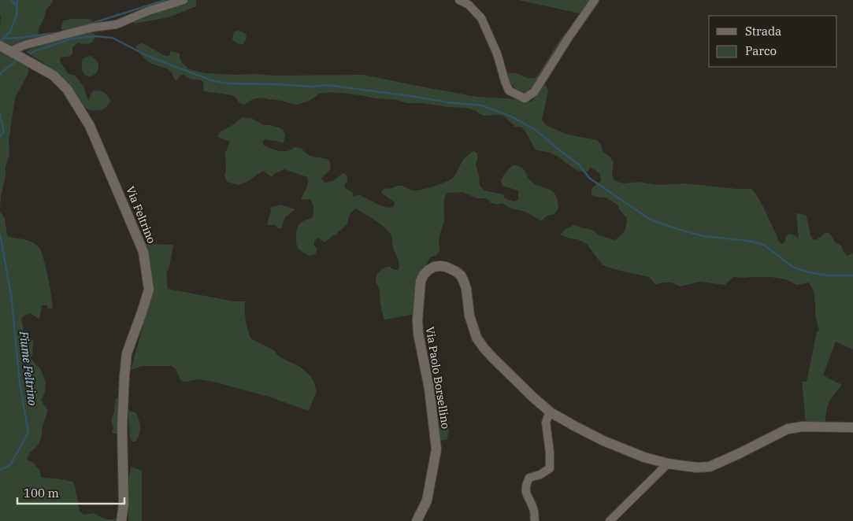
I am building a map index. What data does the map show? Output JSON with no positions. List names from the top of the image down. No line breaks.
{"streets":{"street":["Via Feltrino","Via Paolo Borsellino"]},"water":["Fiume Feltrino"],"legend":["Strada","Parco"],"scale_bar":"100 m"}
